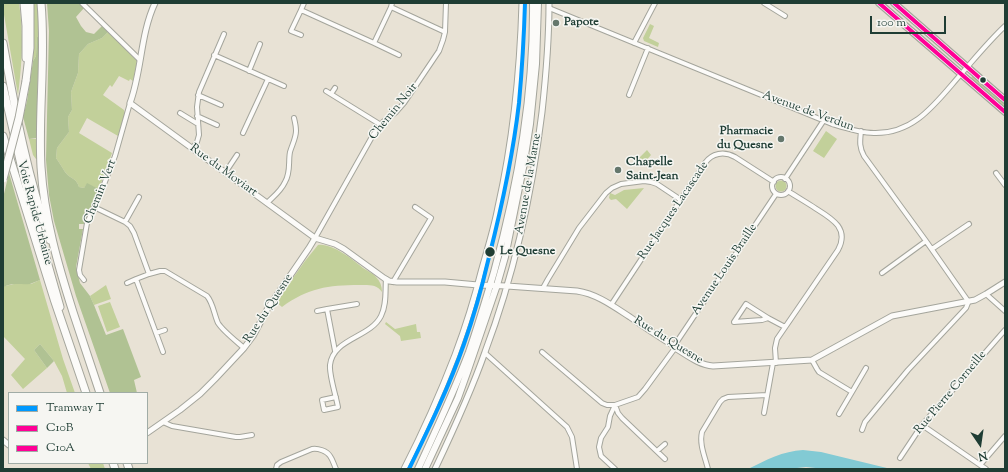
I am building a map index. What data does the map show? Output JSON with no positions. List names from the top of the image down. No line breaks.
{"streets":{"highway":["Voie Rapide Urbaine"],"main road":["Avenue de la Marne"],"street":["Chemin Noir","Avenue de Verdun","Rue du Moviart","Chemin Vert","Rue Jacques Lacascade","Avenue Louis Braille","Rue du Quesne","Rue Pierre Corneille"]},"crossings":[["Chemin Noir","Rue du Moviart"],["Chemin Noir","Rue du Quesne"],["Avenue de Verdun","Avenue de la Marne"],["Rue du Moviart","Chemin Vert"],["Rue du Moviart","Rue du Quesne"],["Avenue de la Marne","Rue du Quesne"],["Rue Jacques Lacascade","Avenue Louis Braille"],["Rue Jacques Lacascade","Rue du Quesne"],["Avenue Louis Braille","Rue du Quesne"]],"places":["Papote","Pharmacie du Quesne","Chapelle Saint-Jean","Le Quesne"],"lines":["tram line T","transit line C10B","transit line C10A"],"legend":["Tramway T","C10B","C10A"],"scale_bar":"100 m","north":"bottom"}
